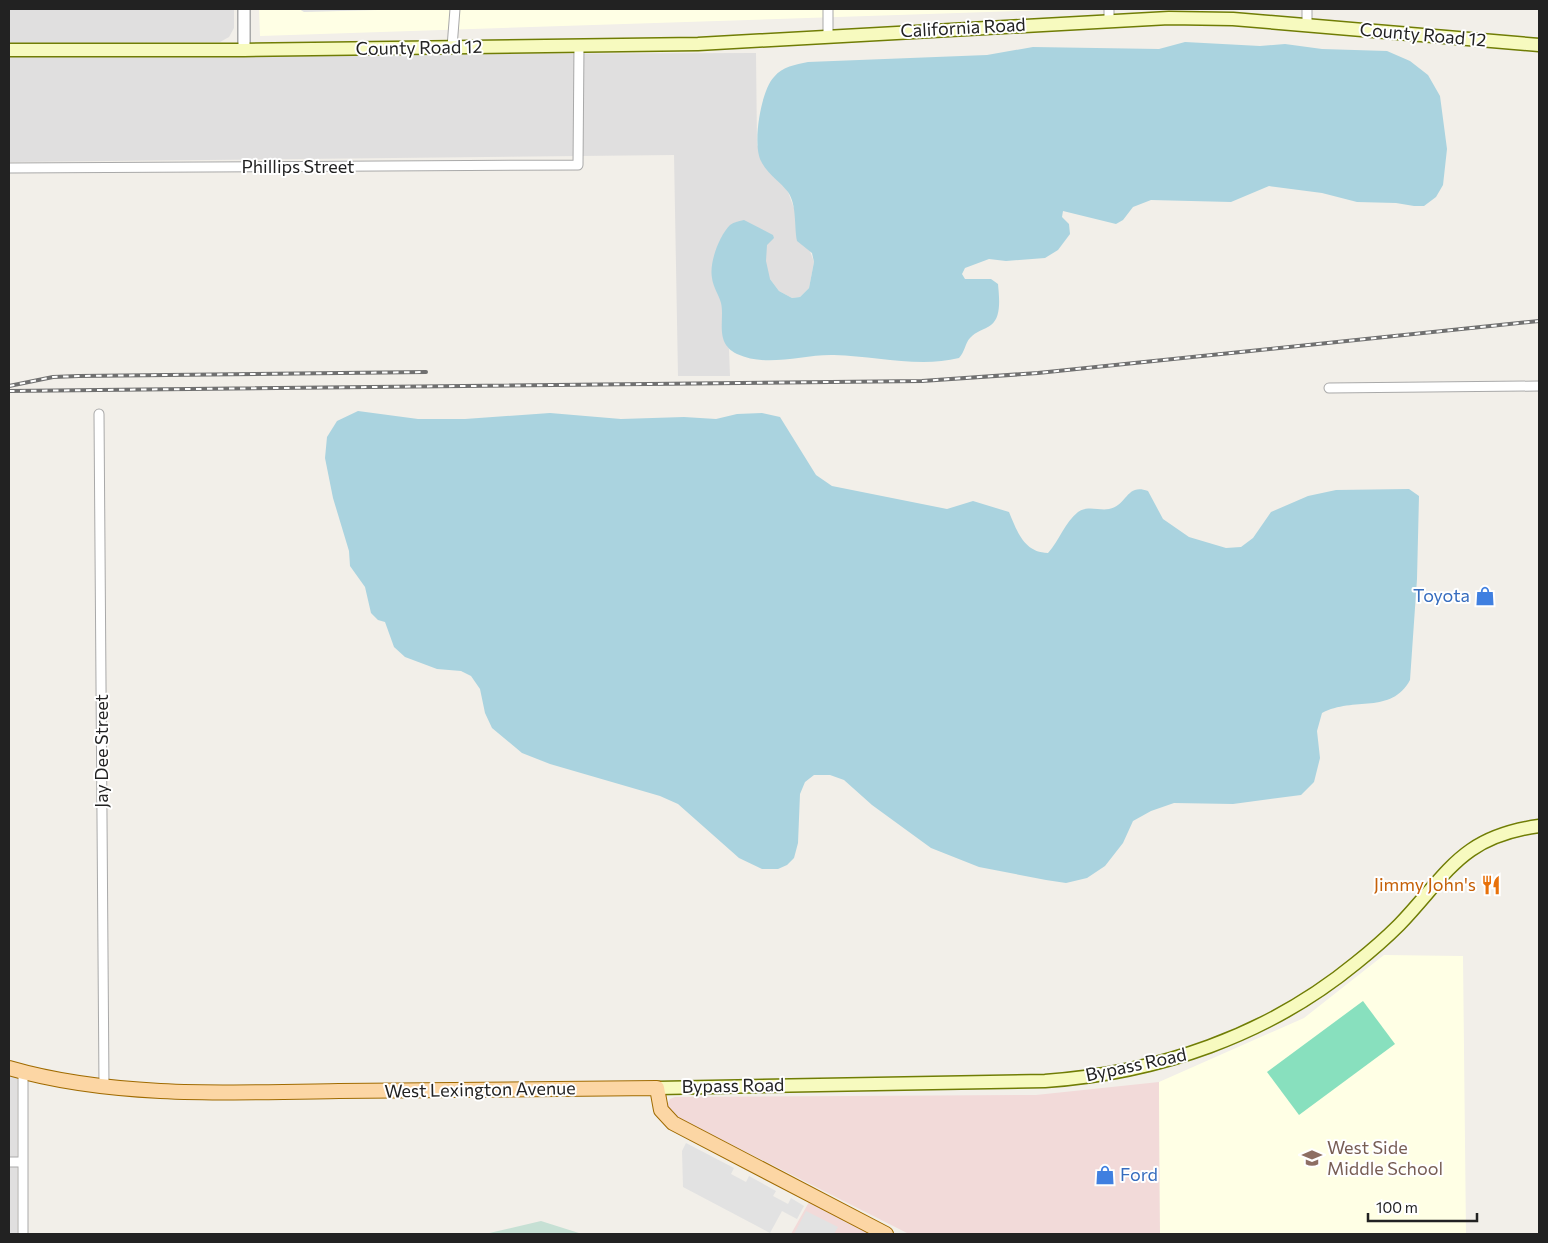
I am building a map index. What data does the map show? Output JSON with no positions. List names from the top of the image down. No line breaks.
{"streets":{"main road":["California Road","County Road 12","Bypass Road","West Lexington Avenue"],"street":["Phillips Street","Jay Dee Street"]},"crossings":[["California Road","County Road 12"],["County Road 12","Phillips Street"],["Jay Dee Street","West Lexington Avenue"],["Bypass Road","West Lexington Avenue"]],"places":{"shop":["Toyota","Ford"],"restaurant":["Jimmy John's"],"school or university":["West Side Middle School"]},"scale_bar":"100 m"}
